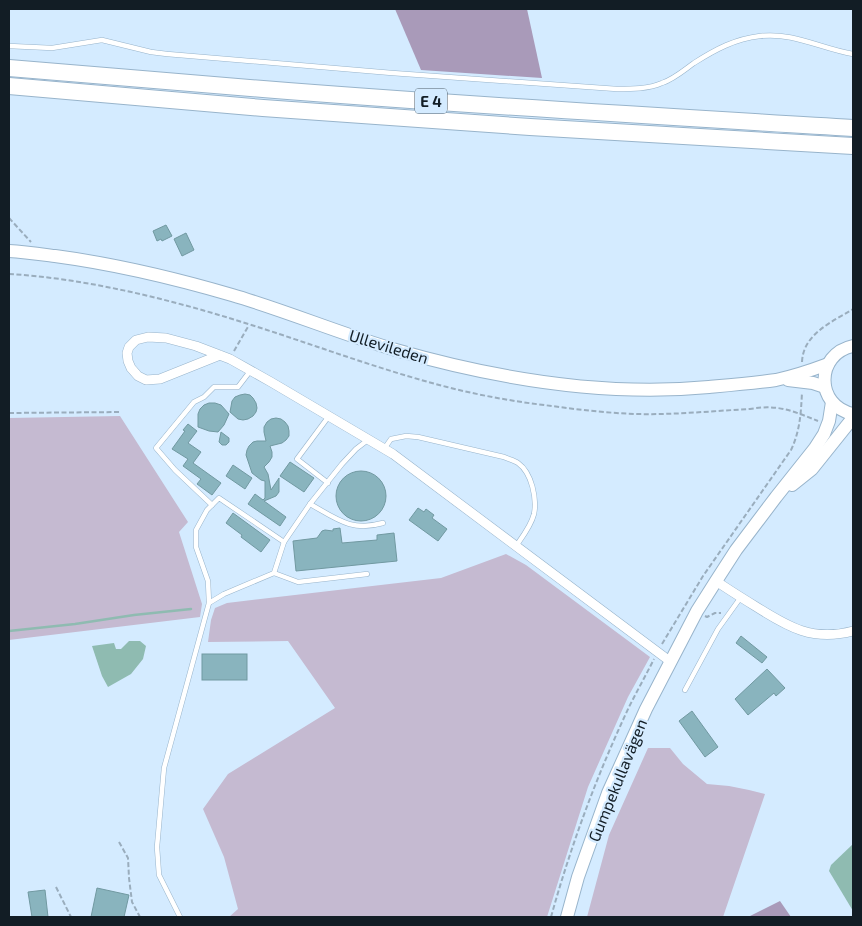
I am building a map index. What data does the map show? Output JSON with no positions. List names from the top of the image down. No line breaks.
{"streets":{"highway":["E 4"],"main road":["Ullevileden","Gumpekullavägen"]}}
